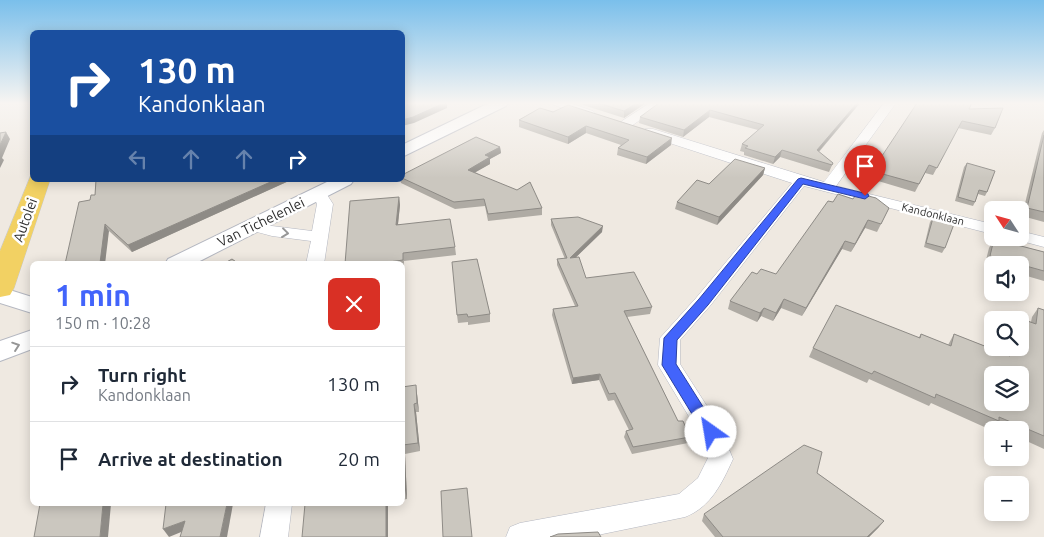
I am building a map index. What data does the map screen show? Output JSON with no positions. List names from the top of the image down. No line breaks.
{"streets":{"main road":["Autolei"],"street":["Kandonklaan","Van Tichelenlei"]},"north":"top left","page":{"turn":["130 m","Kandonklaan"],"map_buttons":["+","−"],"heading":["1 min","150 m · 10:28"],"list":[{"name":"Turn right","note":"Kandonklaan","value":"130 m"},{"name":"Arrive at destination","value":"20 m"}]}}
